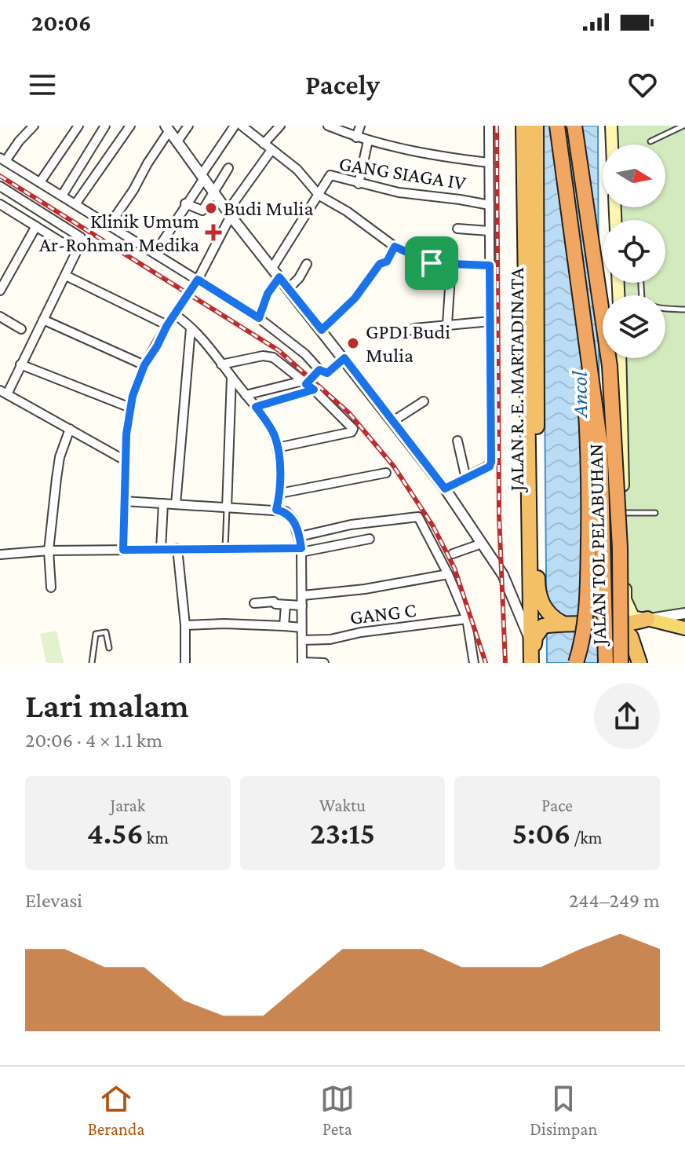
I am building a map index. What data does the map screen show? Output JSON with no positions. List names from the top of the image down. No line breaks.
{"streets":{"highway":["JALAN R. E. MARTADINATA","JALAN TOL PELABUHAN"],"street":["GANG SIAGA IV","GANG C"]},"water":["Ancol"],"places":{"other":["Budi Mulia","GPDI Budi Mulia"],"health":["Klinik Umum Ar-Rohman Medika"]},"north":"right","page":{"status":"20:06","header":"Pacely","heading":["Lari malam","20:06 · 4 × 1.1 km"],"stats":[["Jarak","4.56 km"],["Waktu","23:15"],["Pace","5:06 /km"]],"chart":["Elevasi","244–249 m"],"tabs":["Beranda","Peta","Disimpan"]}}
